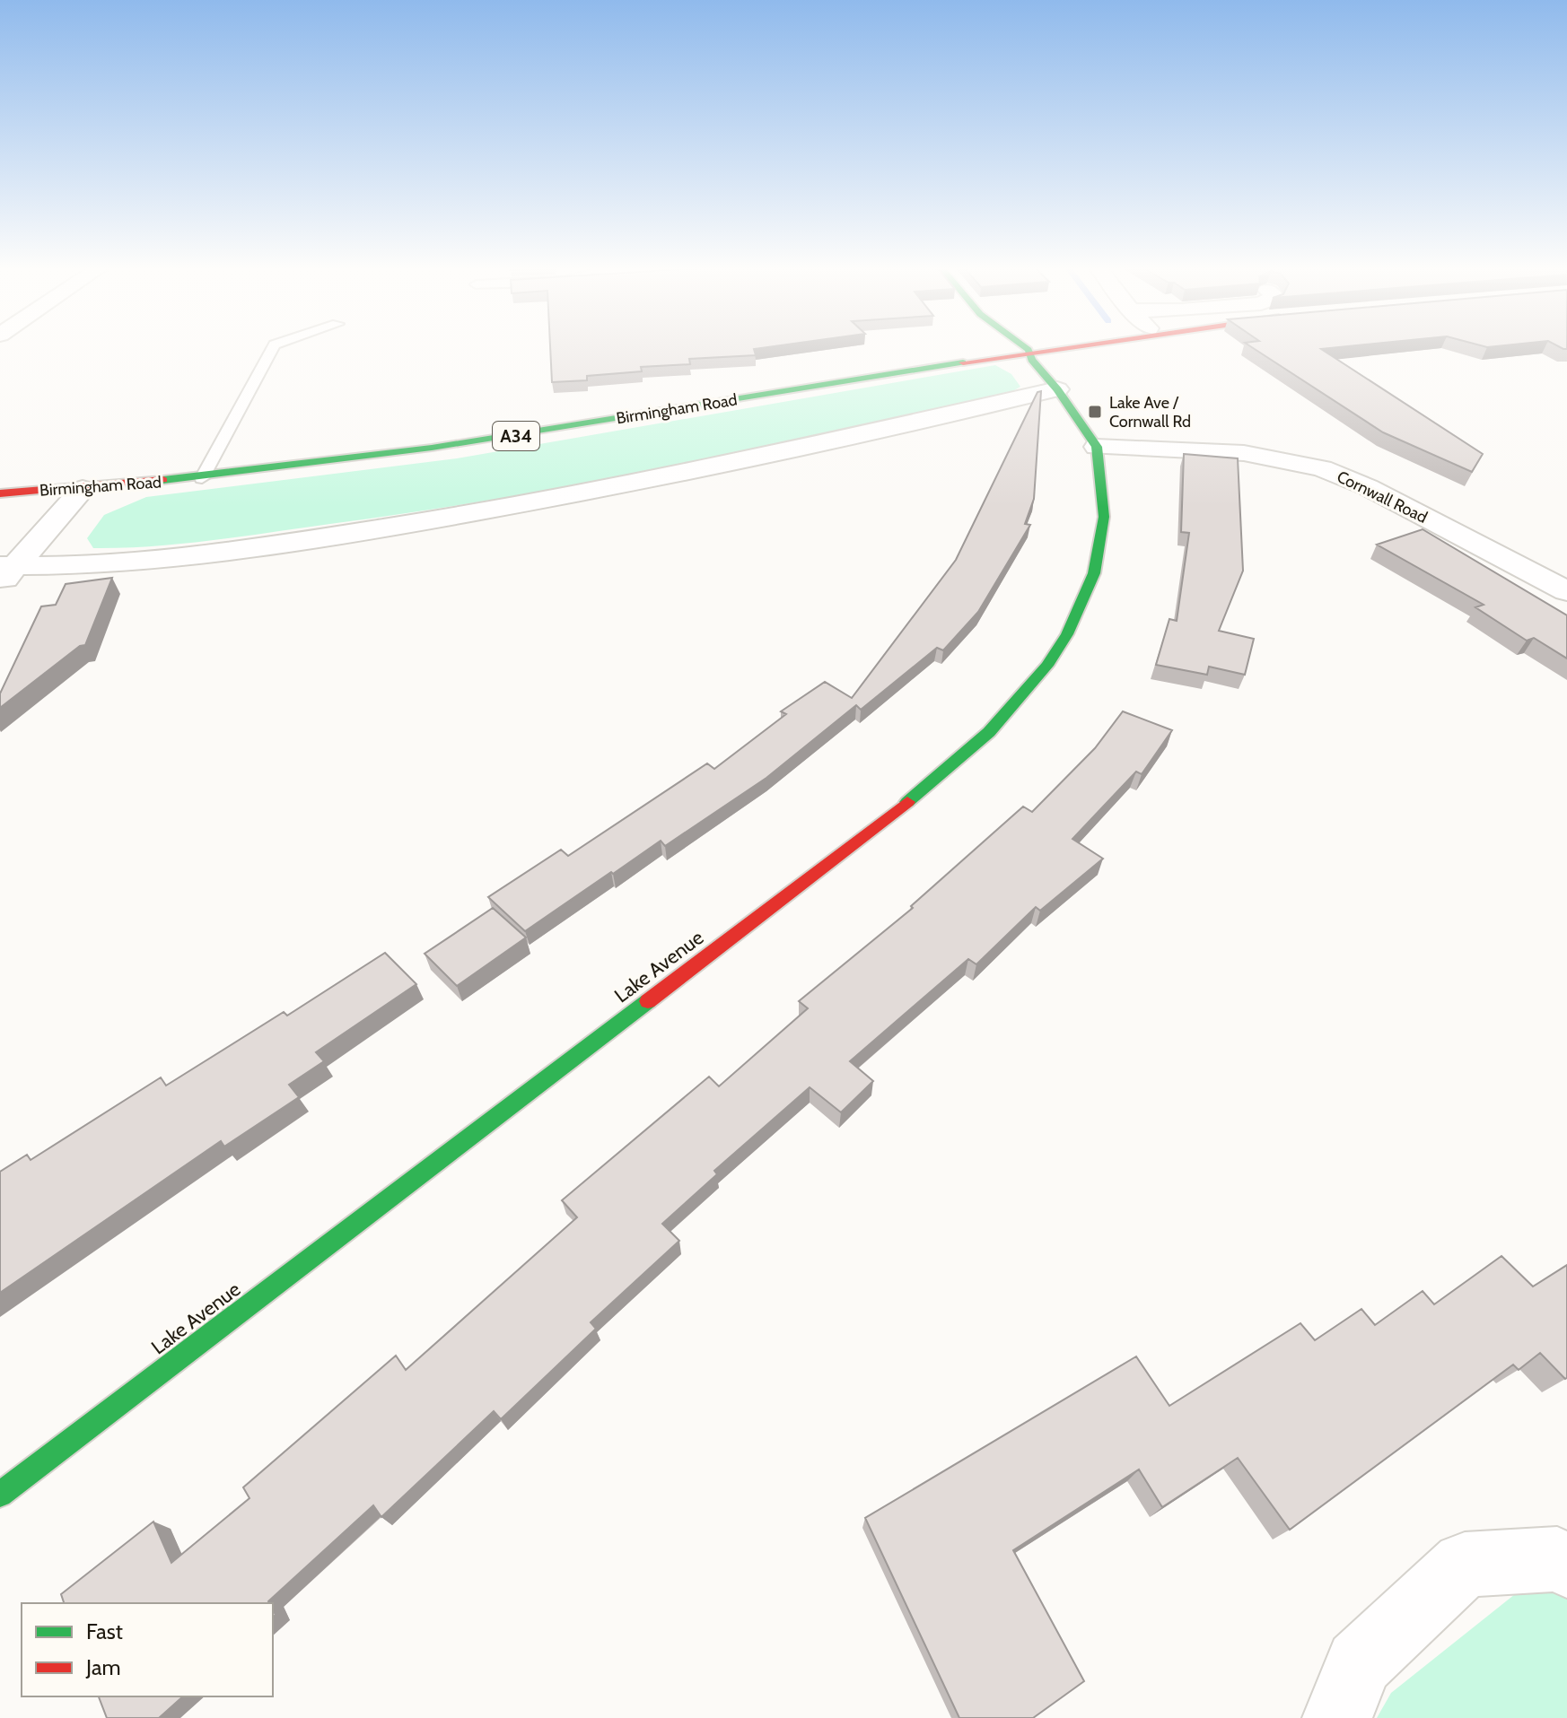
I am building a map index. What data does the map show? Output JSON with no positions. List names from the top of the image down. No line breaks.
{"streets":{"main road":["Birmingham Road","A34","Lake Avenue"],"street":["Cornwall Road"]},"crossings":[["Birmingham Road","Lake Avenue"],["Cornwall Road","Lake Avenue"]],"places":{"transit":["Lake Ave / Cornwall Rd"]},"legend":["Fast","Jam"]}
